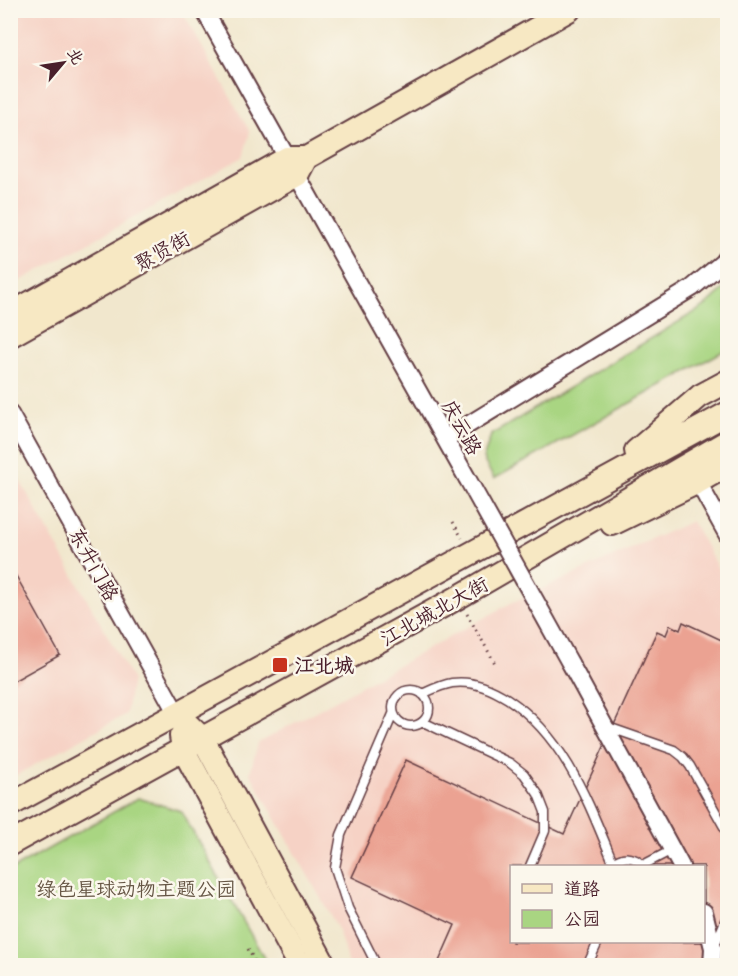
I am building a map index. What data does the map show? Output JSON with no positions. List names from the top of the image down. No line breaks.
{"streets":{"main road":["聚贤街","东升门路","江北城北大街"],"street":["庆云路"]},"crossings":[["聚贤街","庆云路"],["东升门路","江北城北大街"]],"parks":["绿色星球动物主题公园"],"places":{"transit":["江北城"]},"legend":["道路","公园"],"north":"top right"}
